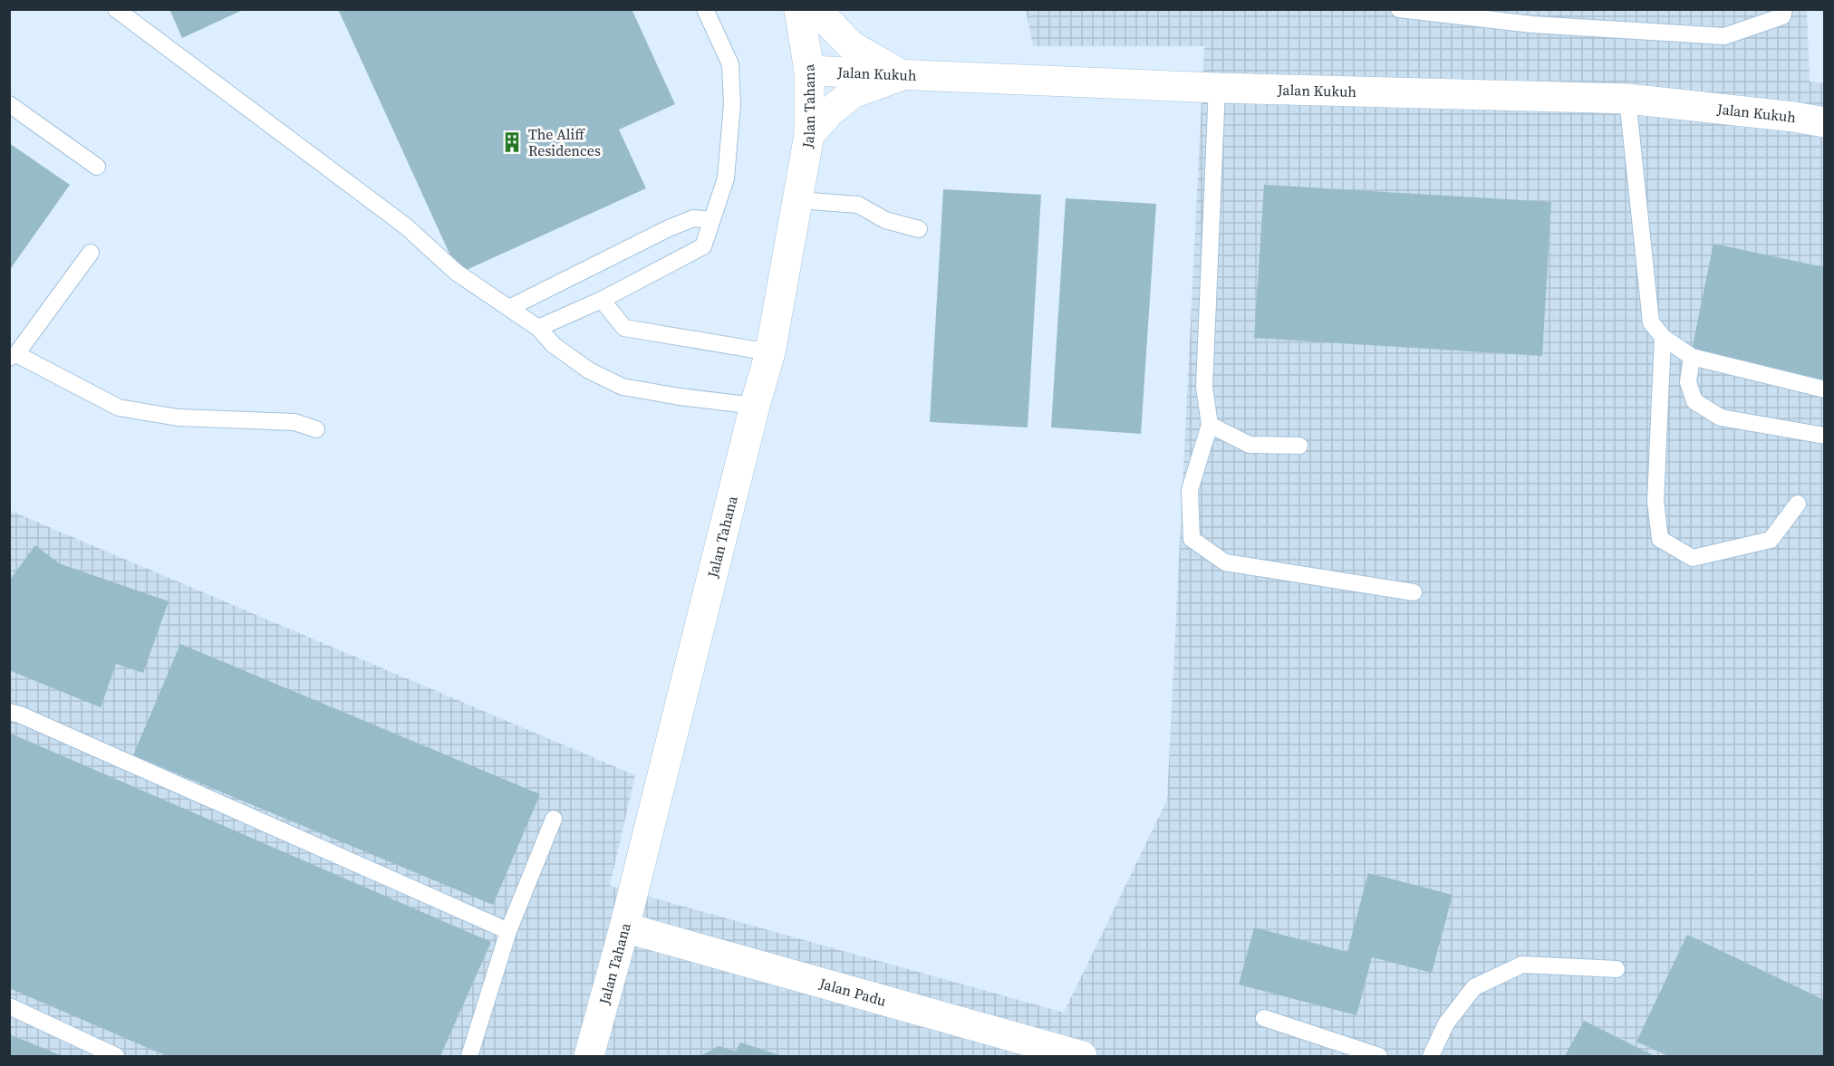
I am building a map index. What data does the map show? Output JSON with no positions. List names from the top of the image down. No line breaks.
{"streets":{"street":["Jalan Kukuh","Jalan Tahana","Jalan Padu"]},"crossings":[["Jalan Kukuh","Jalan Tahana"],["Jalan Tahana","Jalan Padu"]],"places":{"building":["The Aliff Residences"]}}
